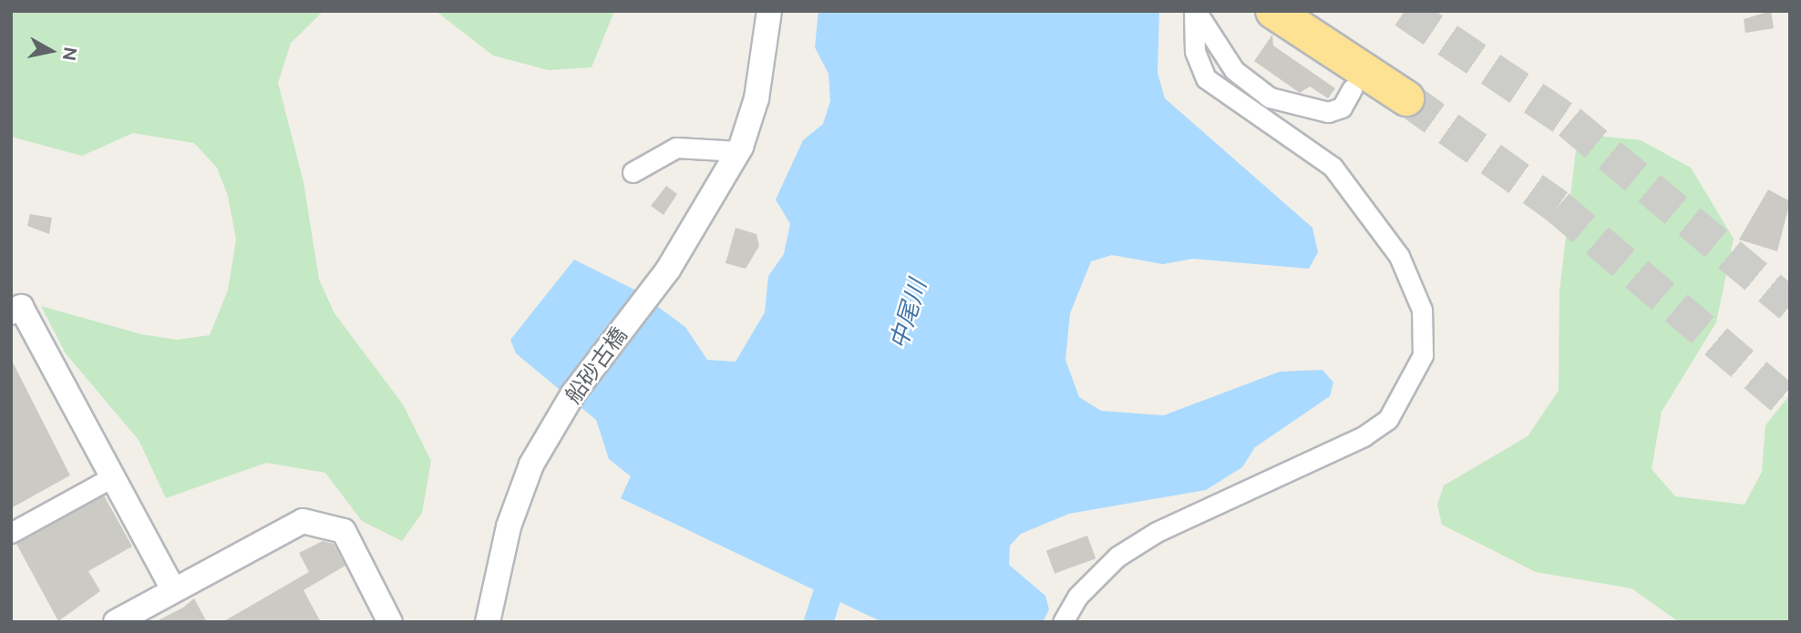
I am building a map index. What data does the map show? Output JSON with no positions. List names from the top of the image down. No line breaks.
{"streets":{"street":["船砂古橋"]},"water":["中尾川"],"north":"right"}
